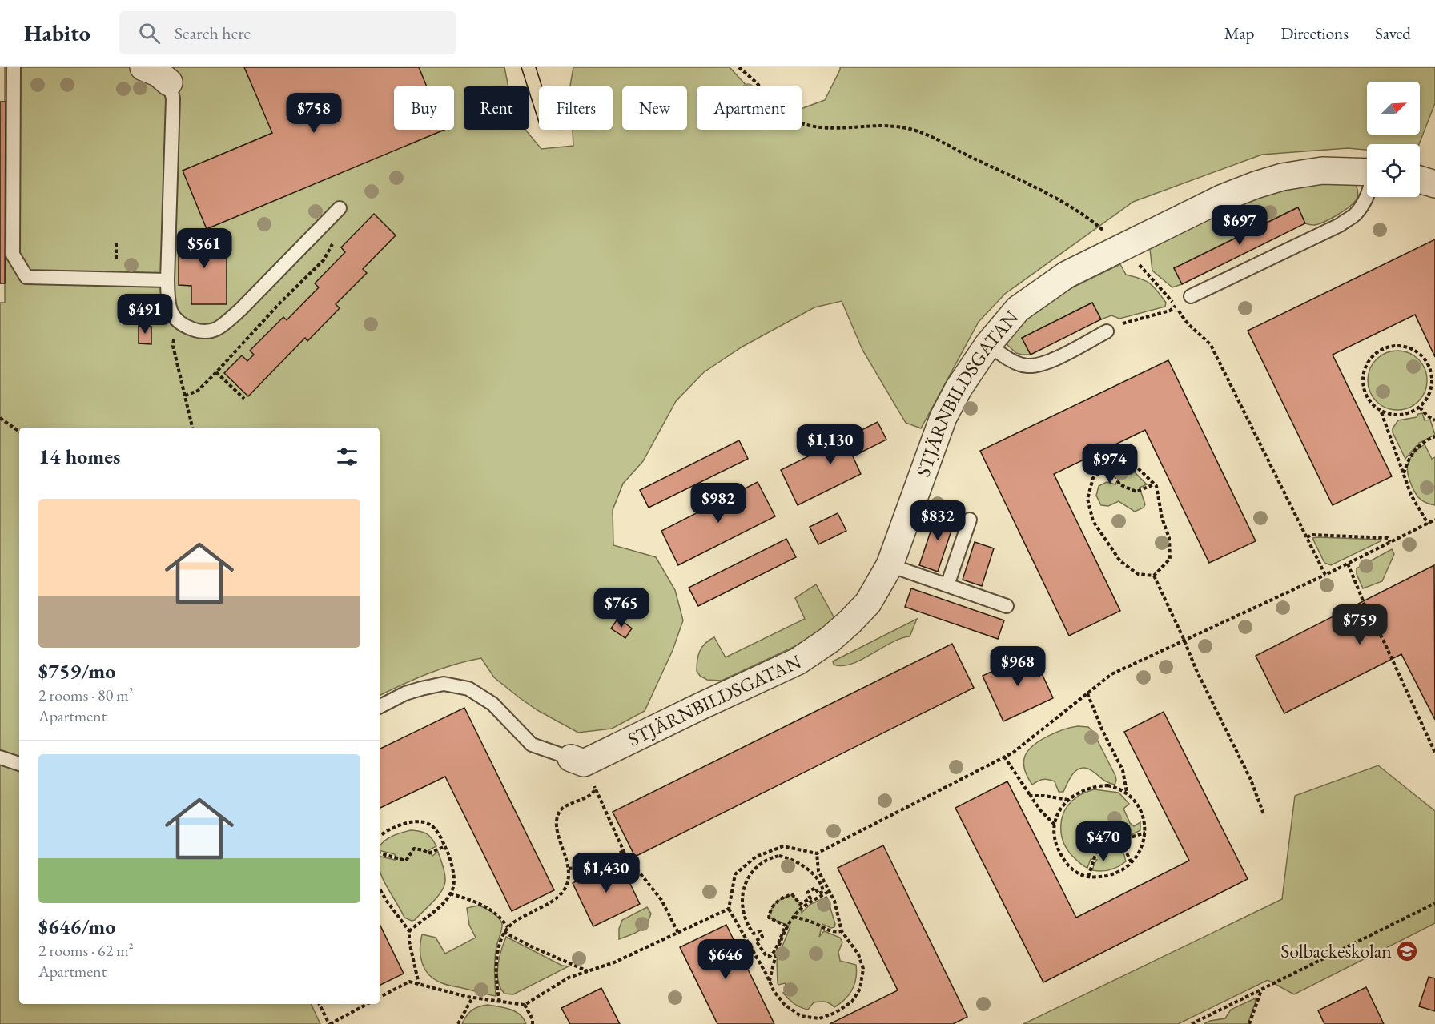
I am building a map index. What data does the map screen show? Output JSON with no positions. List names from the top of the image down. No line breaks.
{"streets":{"street":["STJÄRNBILDSGATAN"]},"places":{"school or university":["Solbackeskolan"]},"north":"top right","page":{"header":"Habito","search":"Search here","nav":["Map","Directions","Saved"],"chip":["Buy","Rent","Filters","New","Apartment"],"price":["$758","$697","$561","$491","$1,130","$974","$982","$832","$765","$759","$968","$470","$1,430","$646"],"heading":"14 homes","list":[{"name":"$759/mo","note":"2 rooms · 80 m² · Apartment"},{"name":"$646/mo","note":"2 rooms · 62 m² · Apartment"}]}}
